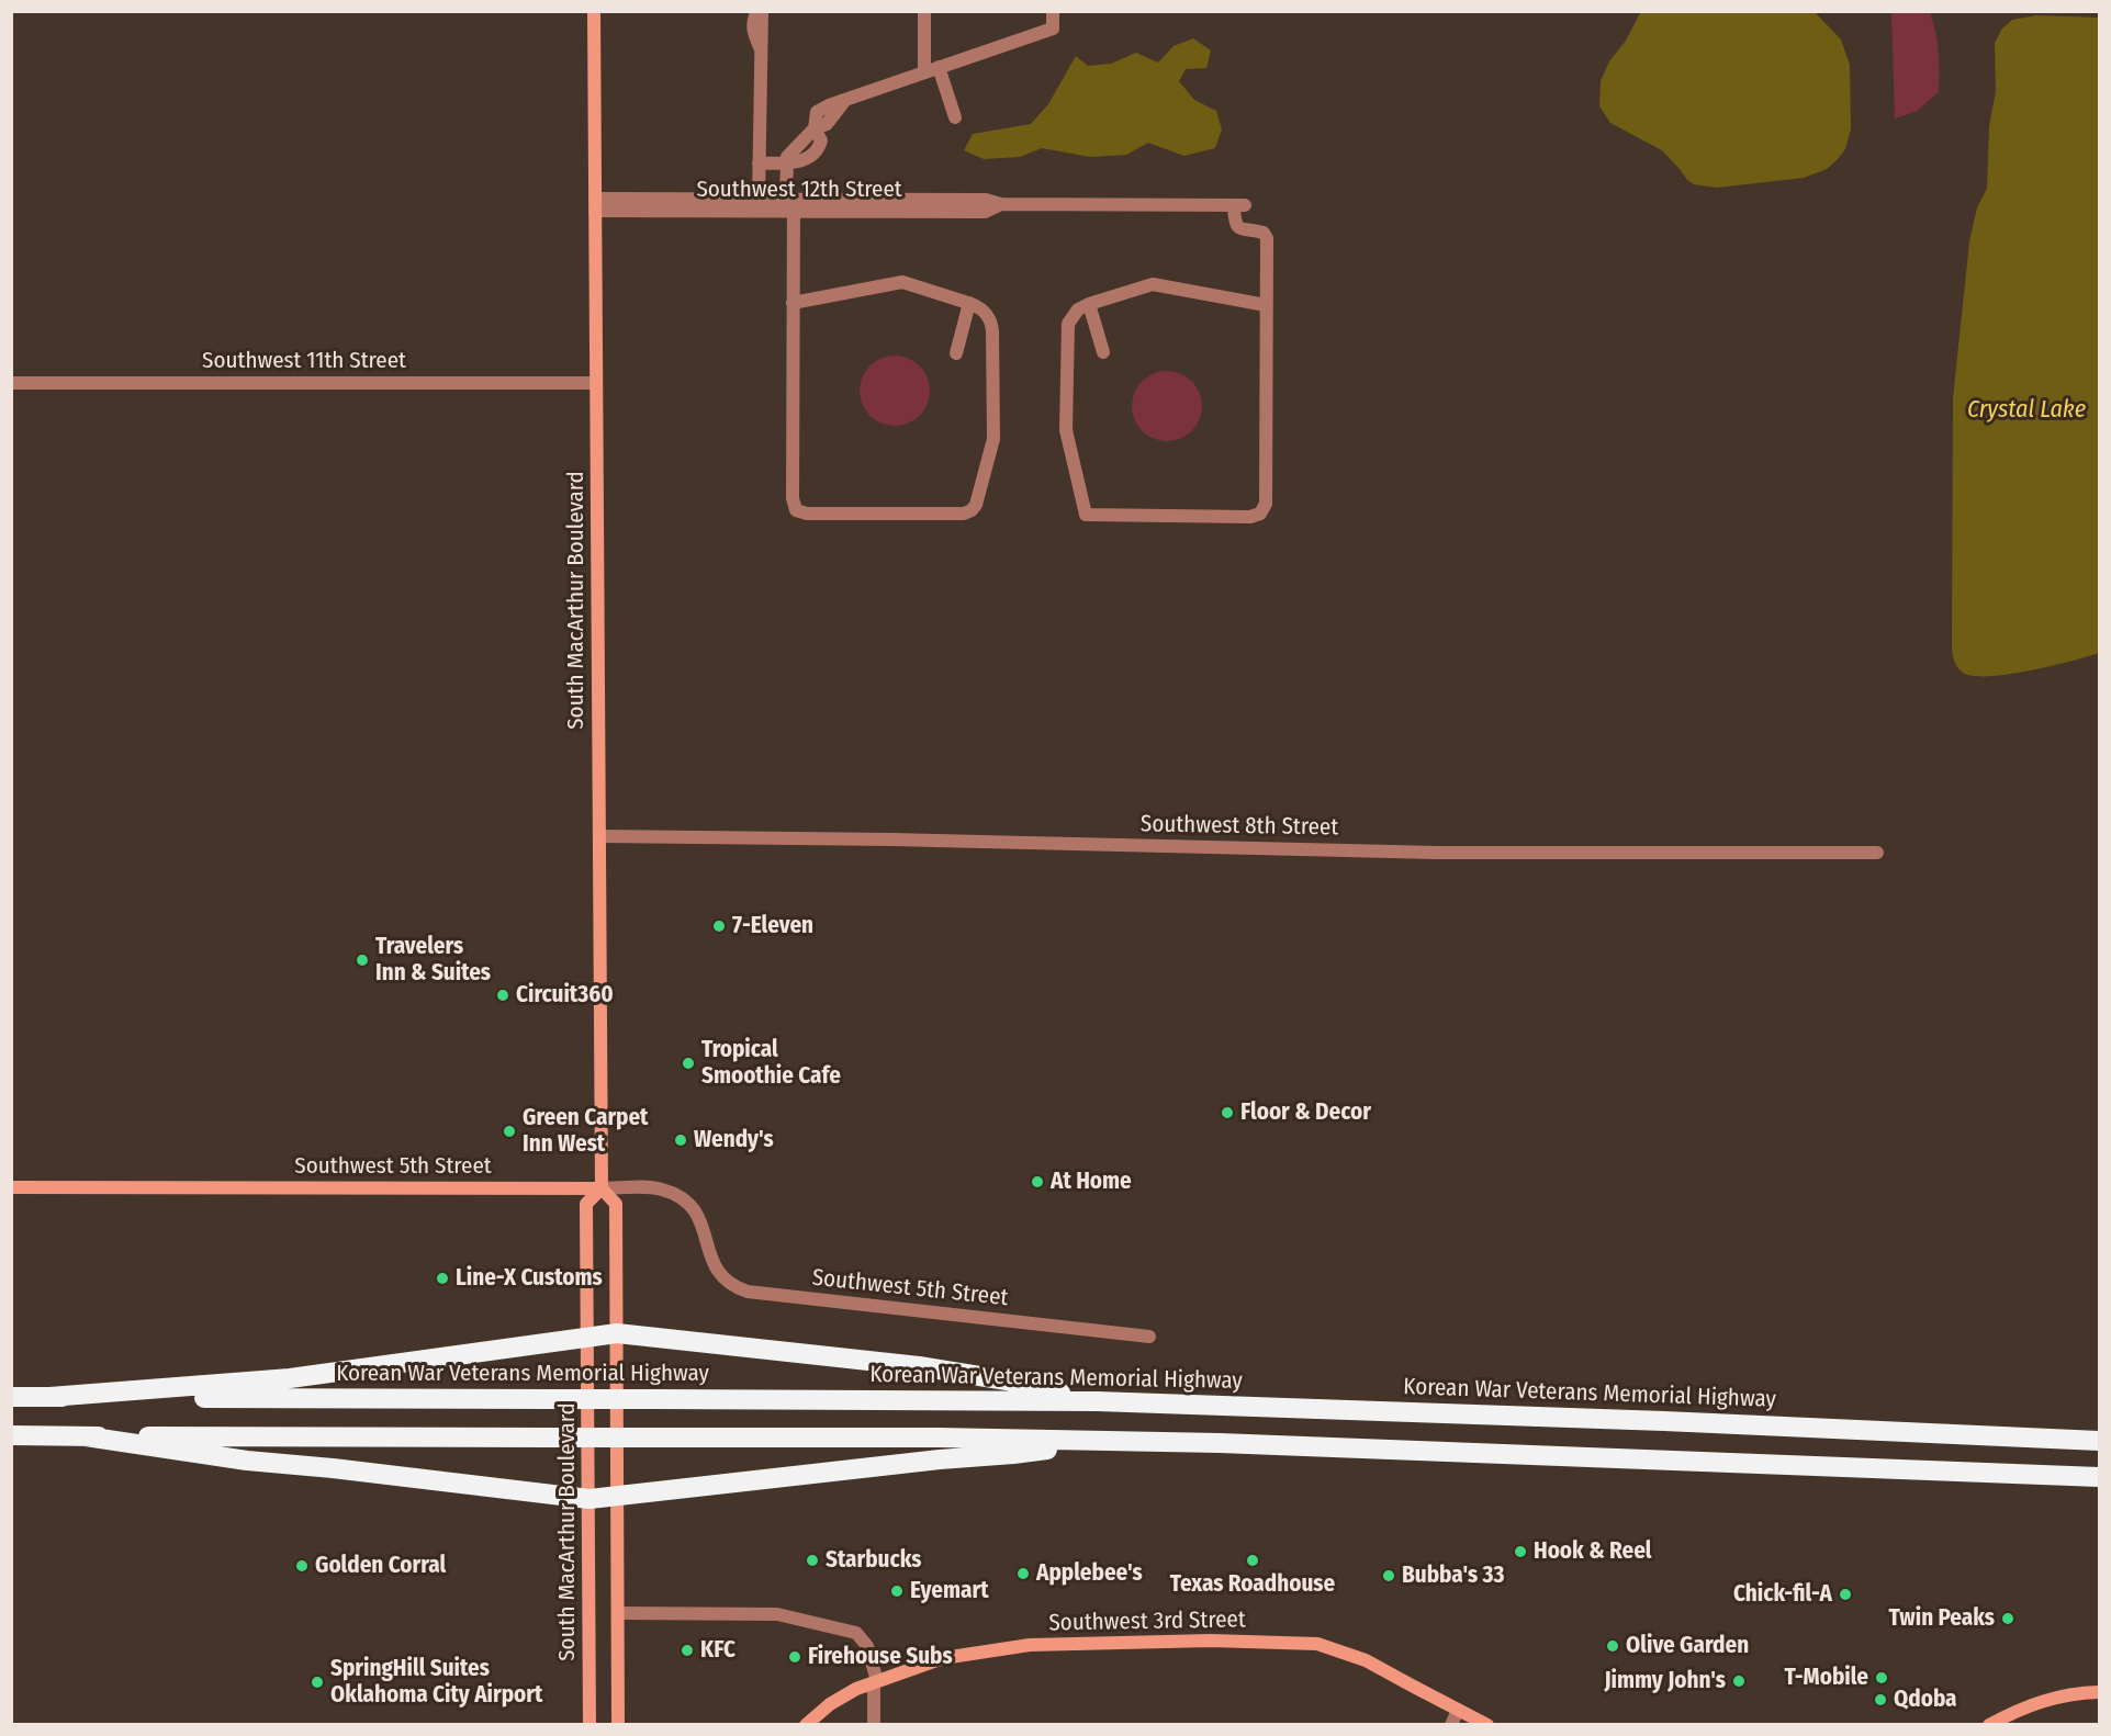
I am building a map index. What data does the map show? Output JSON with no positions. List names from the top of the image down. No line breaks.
{"streets":{"highway":["Korean War Veterans Memorial Highway"],"main road":["South MacArthur Boulevard","Southwest 5th Street","Southwest 3rd Street"],"street":["Southwest 12th Street","Southwest 11th Street","Southwest 8th Street"]},"crossings":[["Southwest 12th Street","South MacArthur Boulevard"],["Southwest 11th Street","South MacArthur Boulevard"],["South MacArthur Boulevard","Southwest 8th Street"],["South MacArthur Boulevard","Southwest 5th Street"]],"water":["Crystal Lake"],"places":["7-Eleven","Travelers Inn & Suites","Circuit360","Tropical Smoothie Cafe","Floor & Decor","Green Carpet Inn West","Wendy's","At Home","Line-X Customs","Hook & Reel","Starbucks","Texas Roadhouse","Golden Corral","Applebee's","Bubba's 33","Eyemart","Chick-fil-A","Twin Peaks","Olive Garden","KFC","Firehouse Subs","T-Mobile","Jimmy John's","SpringHill Suites Oklahoma City Airport","Qdoba"]}
